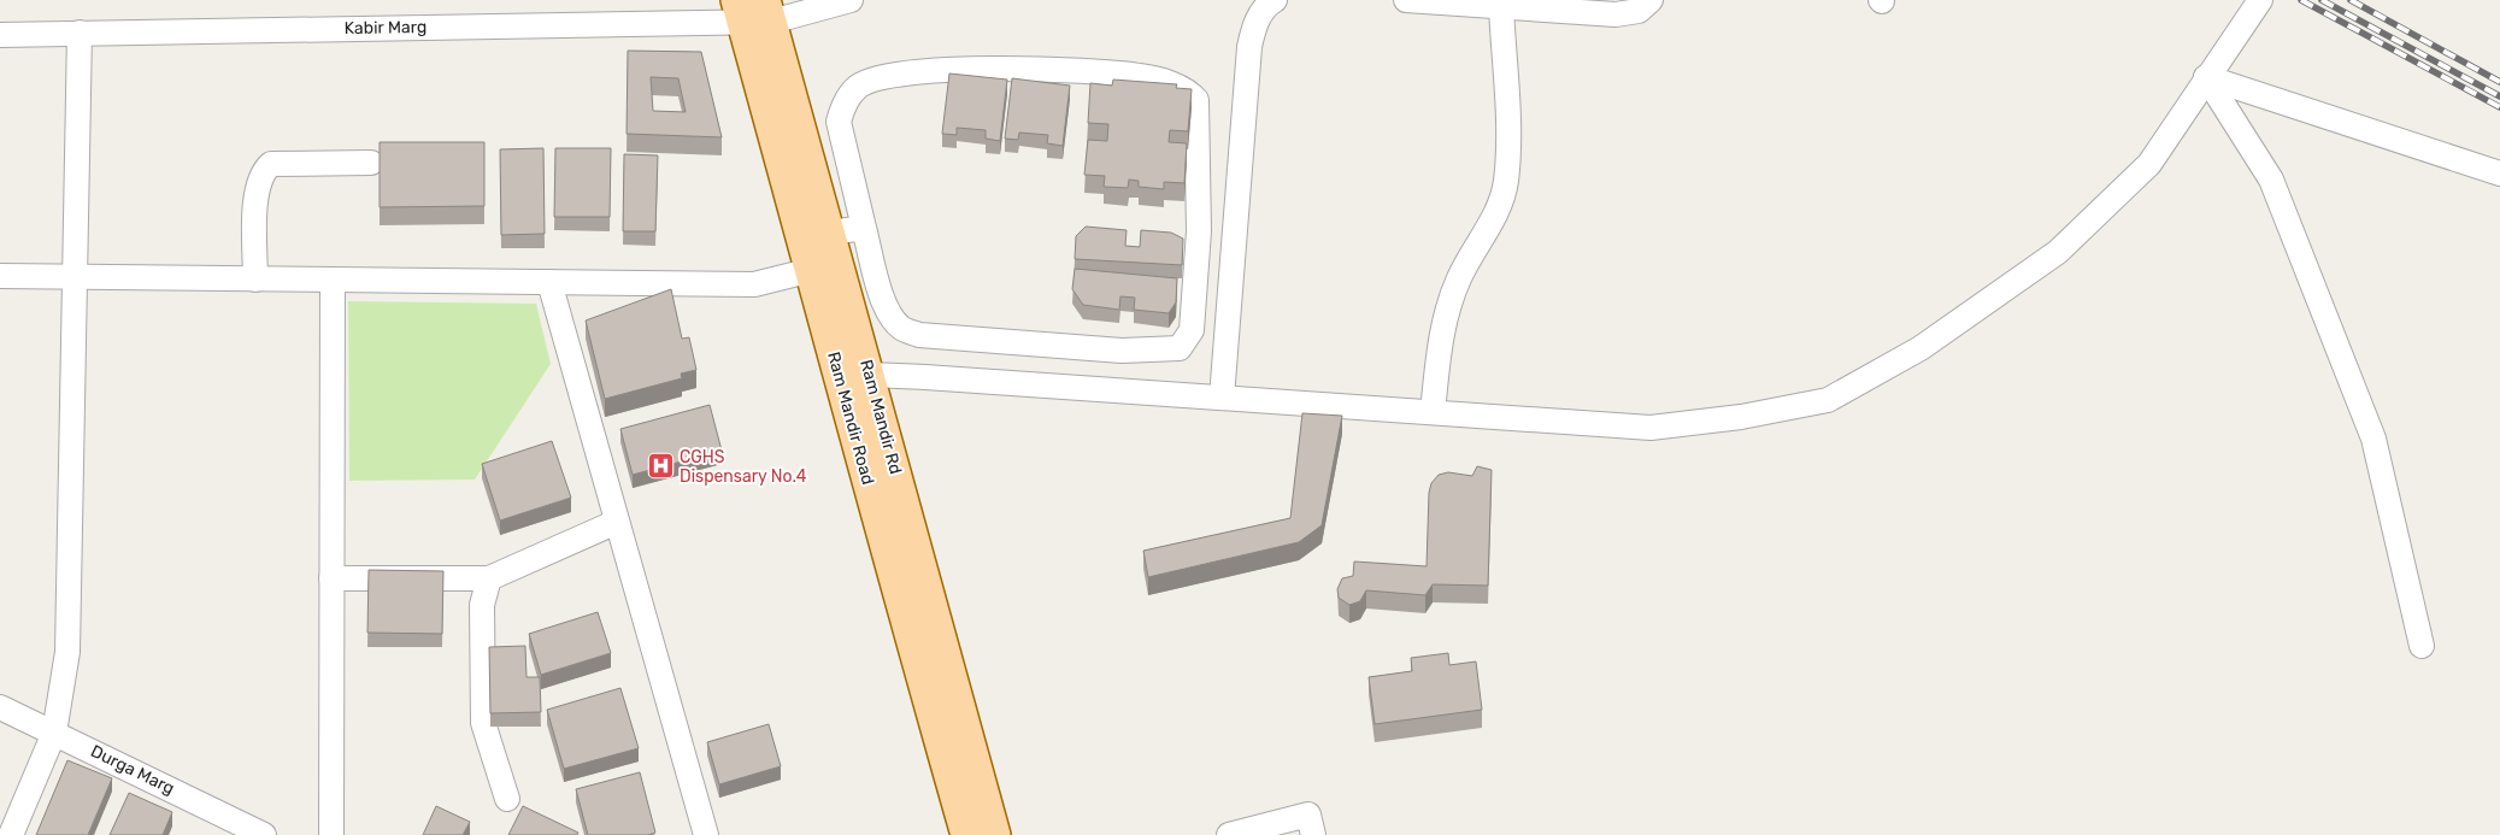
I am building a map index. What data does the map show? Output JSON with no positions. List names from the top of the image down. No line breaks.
{"streets":{"main road":["Ram Mandir Rd","Ram Mandir Road"],"street":["Kabir Marg","Durga Marg"]},"crossings":[["Kabir Marg","Ram Mandir Rd"],["Kabir Marg","Ram Mandir Road"],["Ram Mandir Rd","Ram Mandir Road"]],"places":{"hospital":["CGHS Dispensary No.4"]}}
